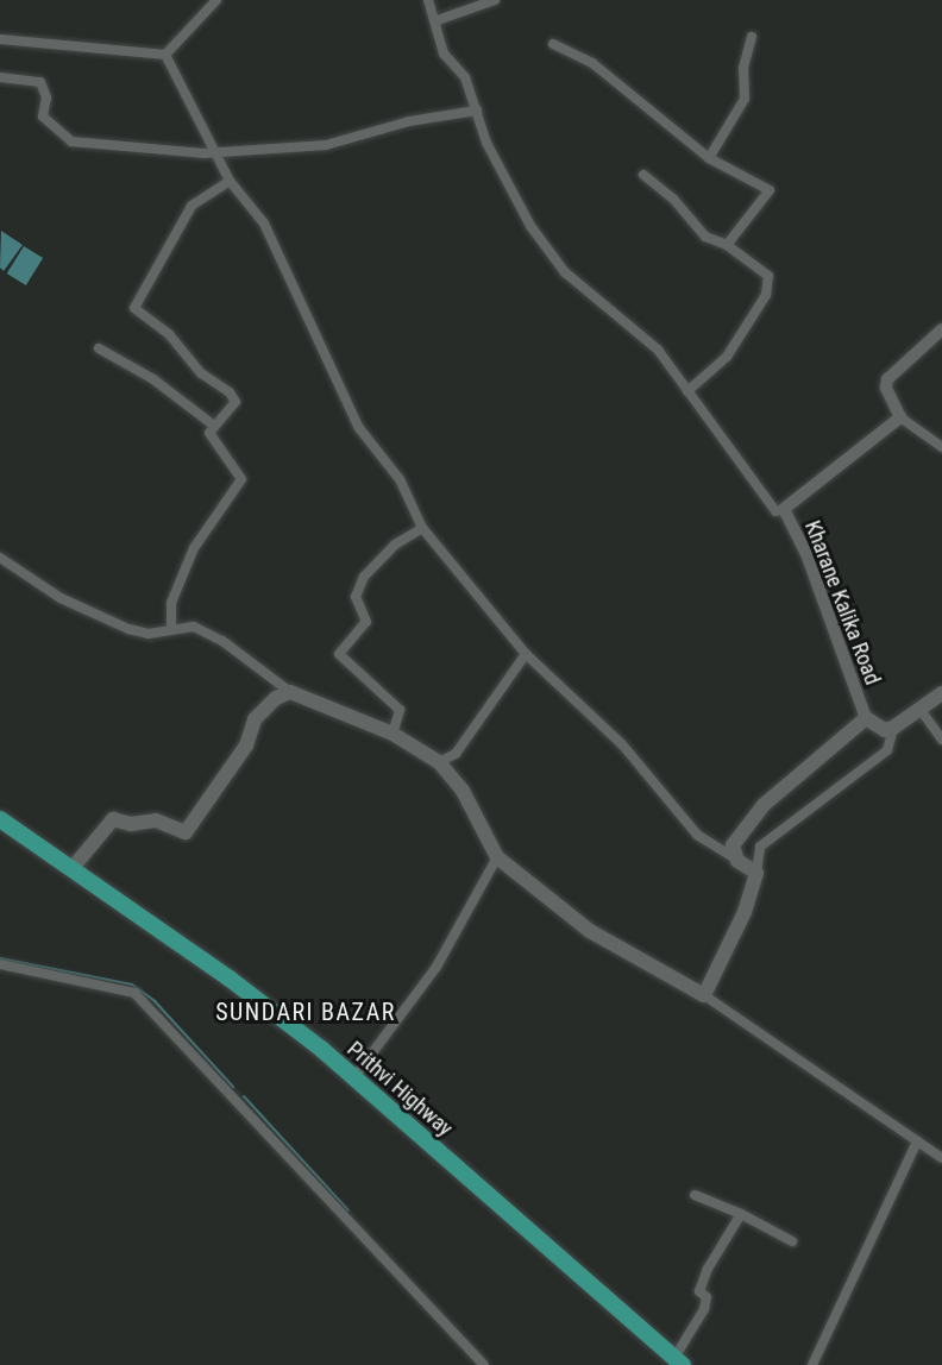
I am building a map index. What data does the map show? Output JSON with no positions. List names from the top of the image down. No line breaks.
{"streets":{"highway":["Prithvi Highway"],"street":["Kharane Kalika Road"]},"districts":["SUNDARI BAZAR"]}
